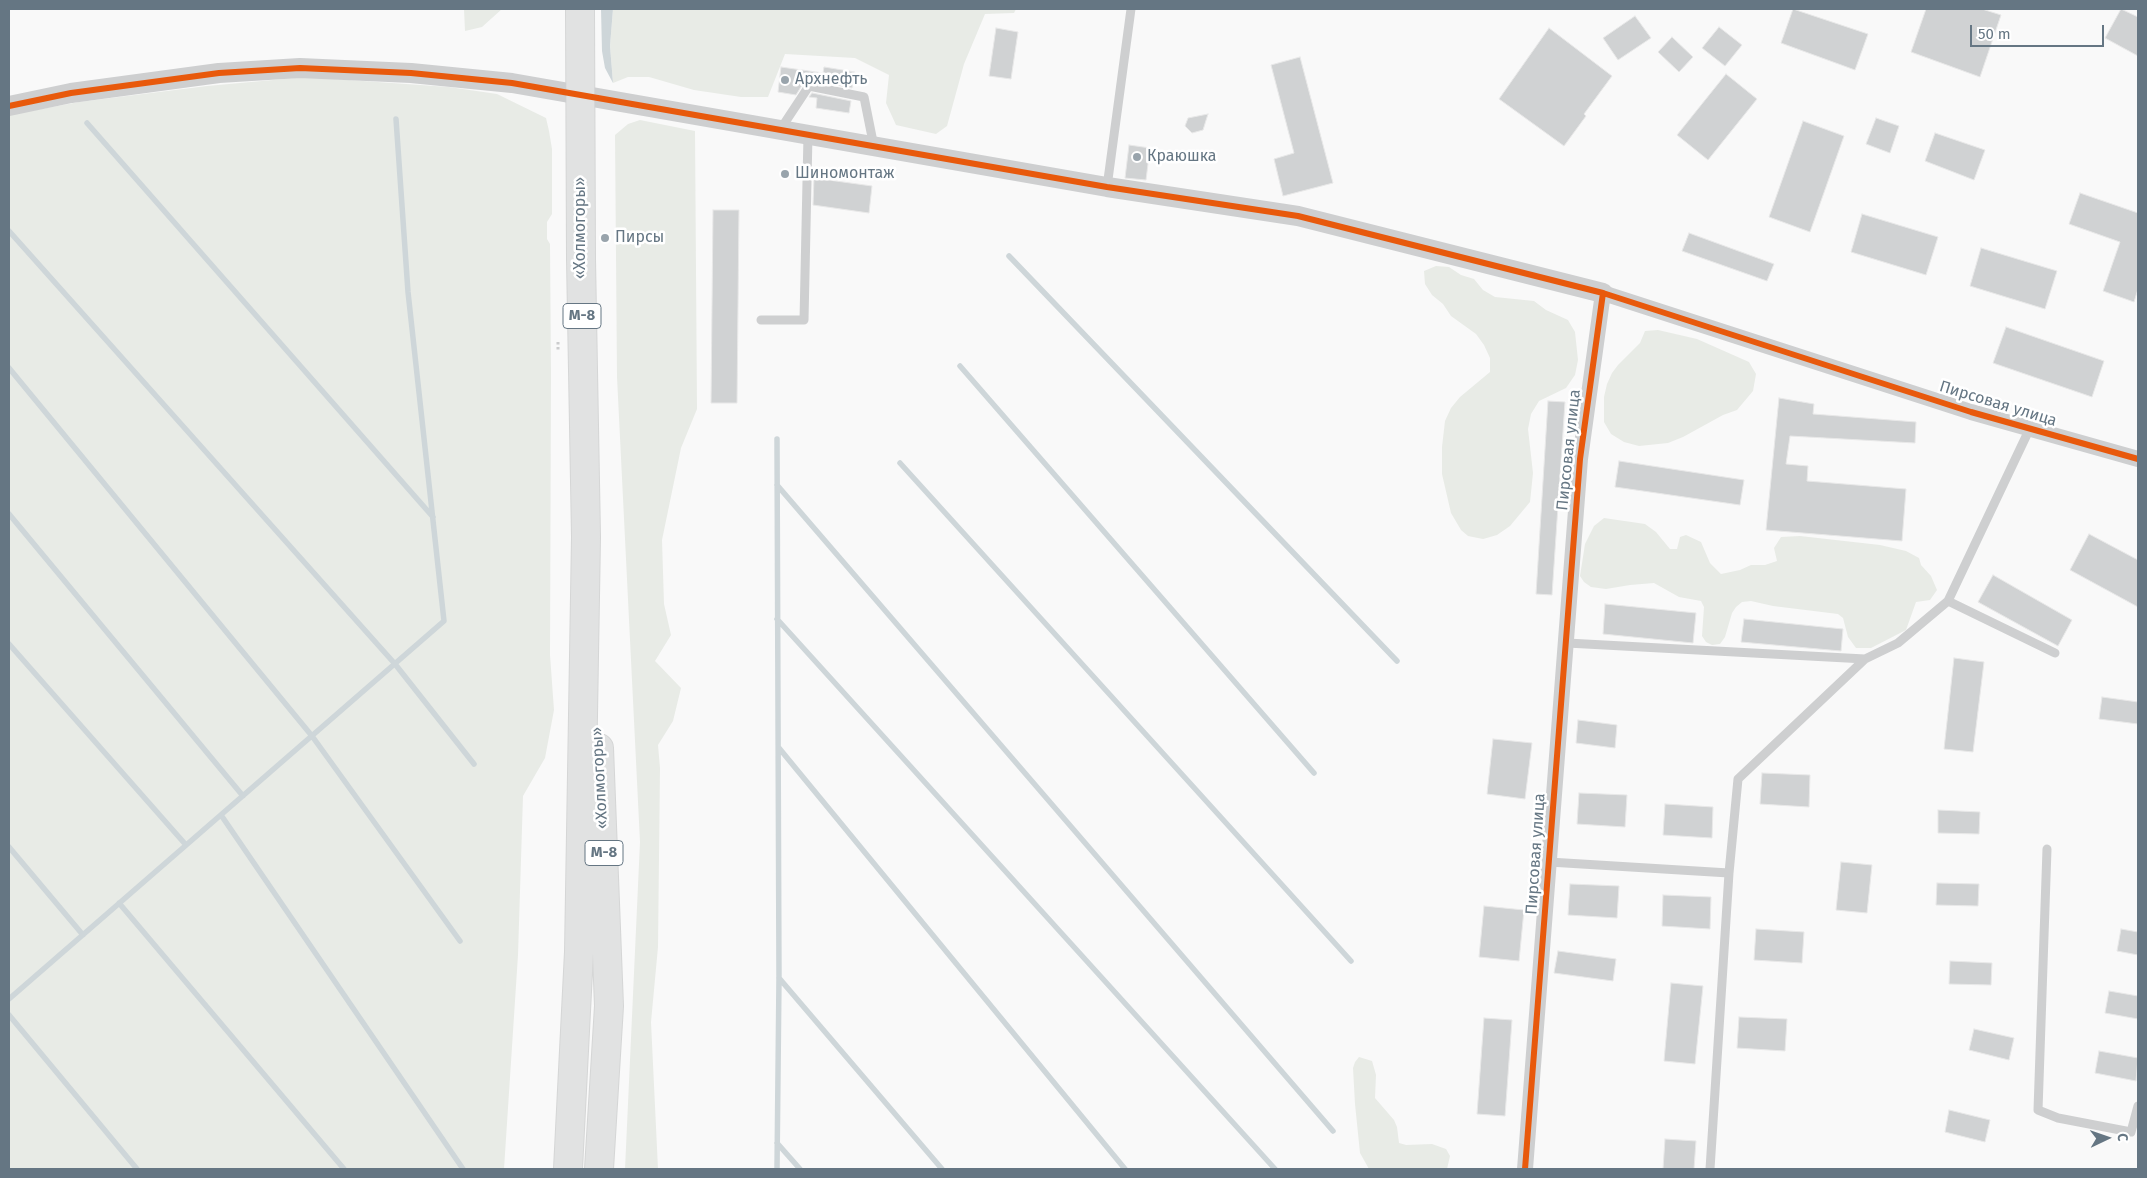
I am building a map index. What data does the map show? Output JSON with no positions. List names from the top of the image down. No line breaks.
{"streets":{"highway":["«Холмогоры»","М-8"],"street":["Пирсовая улица"]},"places":["Архнефть","Краюшка","Шиномонтаж","Пирсы"],"scale_bar":"50 m","north":"right"}
